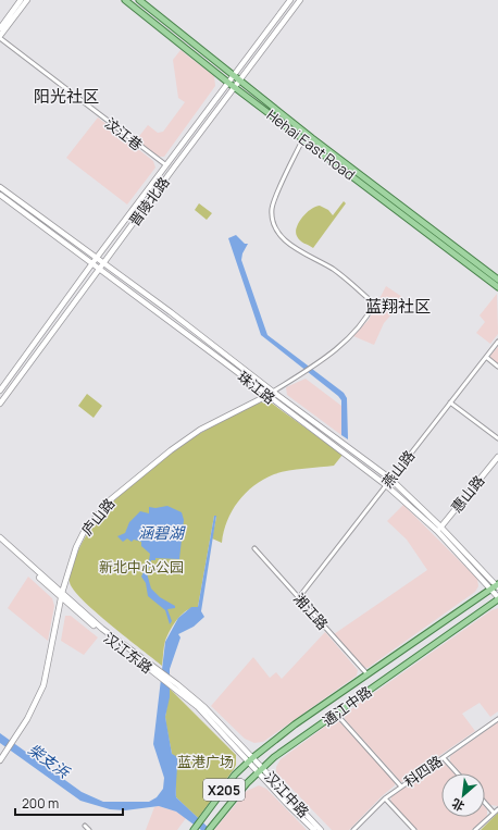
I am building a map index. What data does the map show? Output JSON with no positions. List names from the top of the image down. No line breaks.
{"streets":{"main road":["Hehai East Road","通江中路","X205"],"street":["汶江巷","晋陵北路","珠江路","燕山路","惠山路","庐山路","湘江路","汉江东路","科四路","汉江中路"]},"crossings":[["汶江巷","晋陵北路"],["Hehai East Road","晋陵北路"],["晋陵北路","珠江路"],["珠江路","燕山路"],["珠江路","惠山路"],["珠江路","庐山路"],["珠江路","通江中路"],["燕山路","湘江路"],["庐山路","汉江东路"],["湘江路","通江中路"],["汉江东路","通江中路"],["汉江东路","X205"],["汉江东路","汉江中路"],["通江中路","X205"],["通江中路","汉江中路"],["X205","汉江中路"]],"districts":["阳光社区","蓝翔社区"],"water":["涵碧湖","柴支浜"],"parks":["新北中心公园","蓝港广场"],"scale_bar":"200 m","north":"bottom left"}
